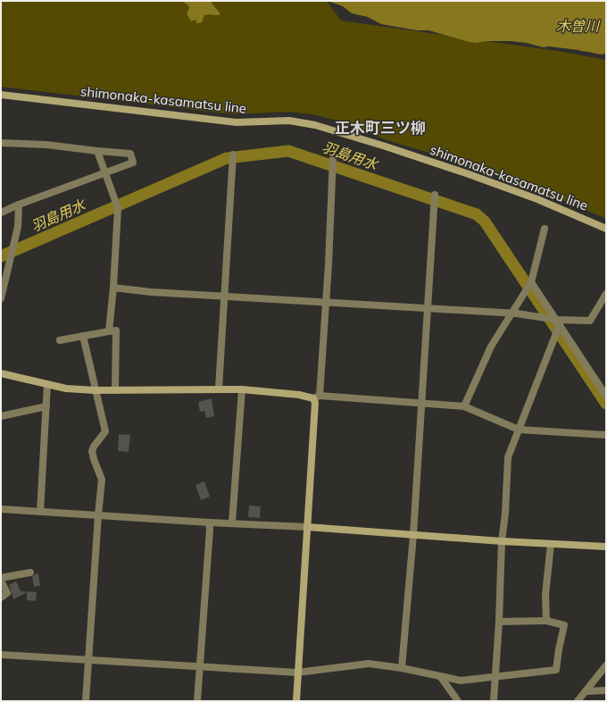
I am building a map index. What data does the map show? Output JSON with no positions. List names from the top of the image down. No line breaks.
{"streets":{"street":["shimonaka-kasamatsu line"]},"districts":["正木町三ツ柳"],"water":["木曽川","羽島用水"]}
